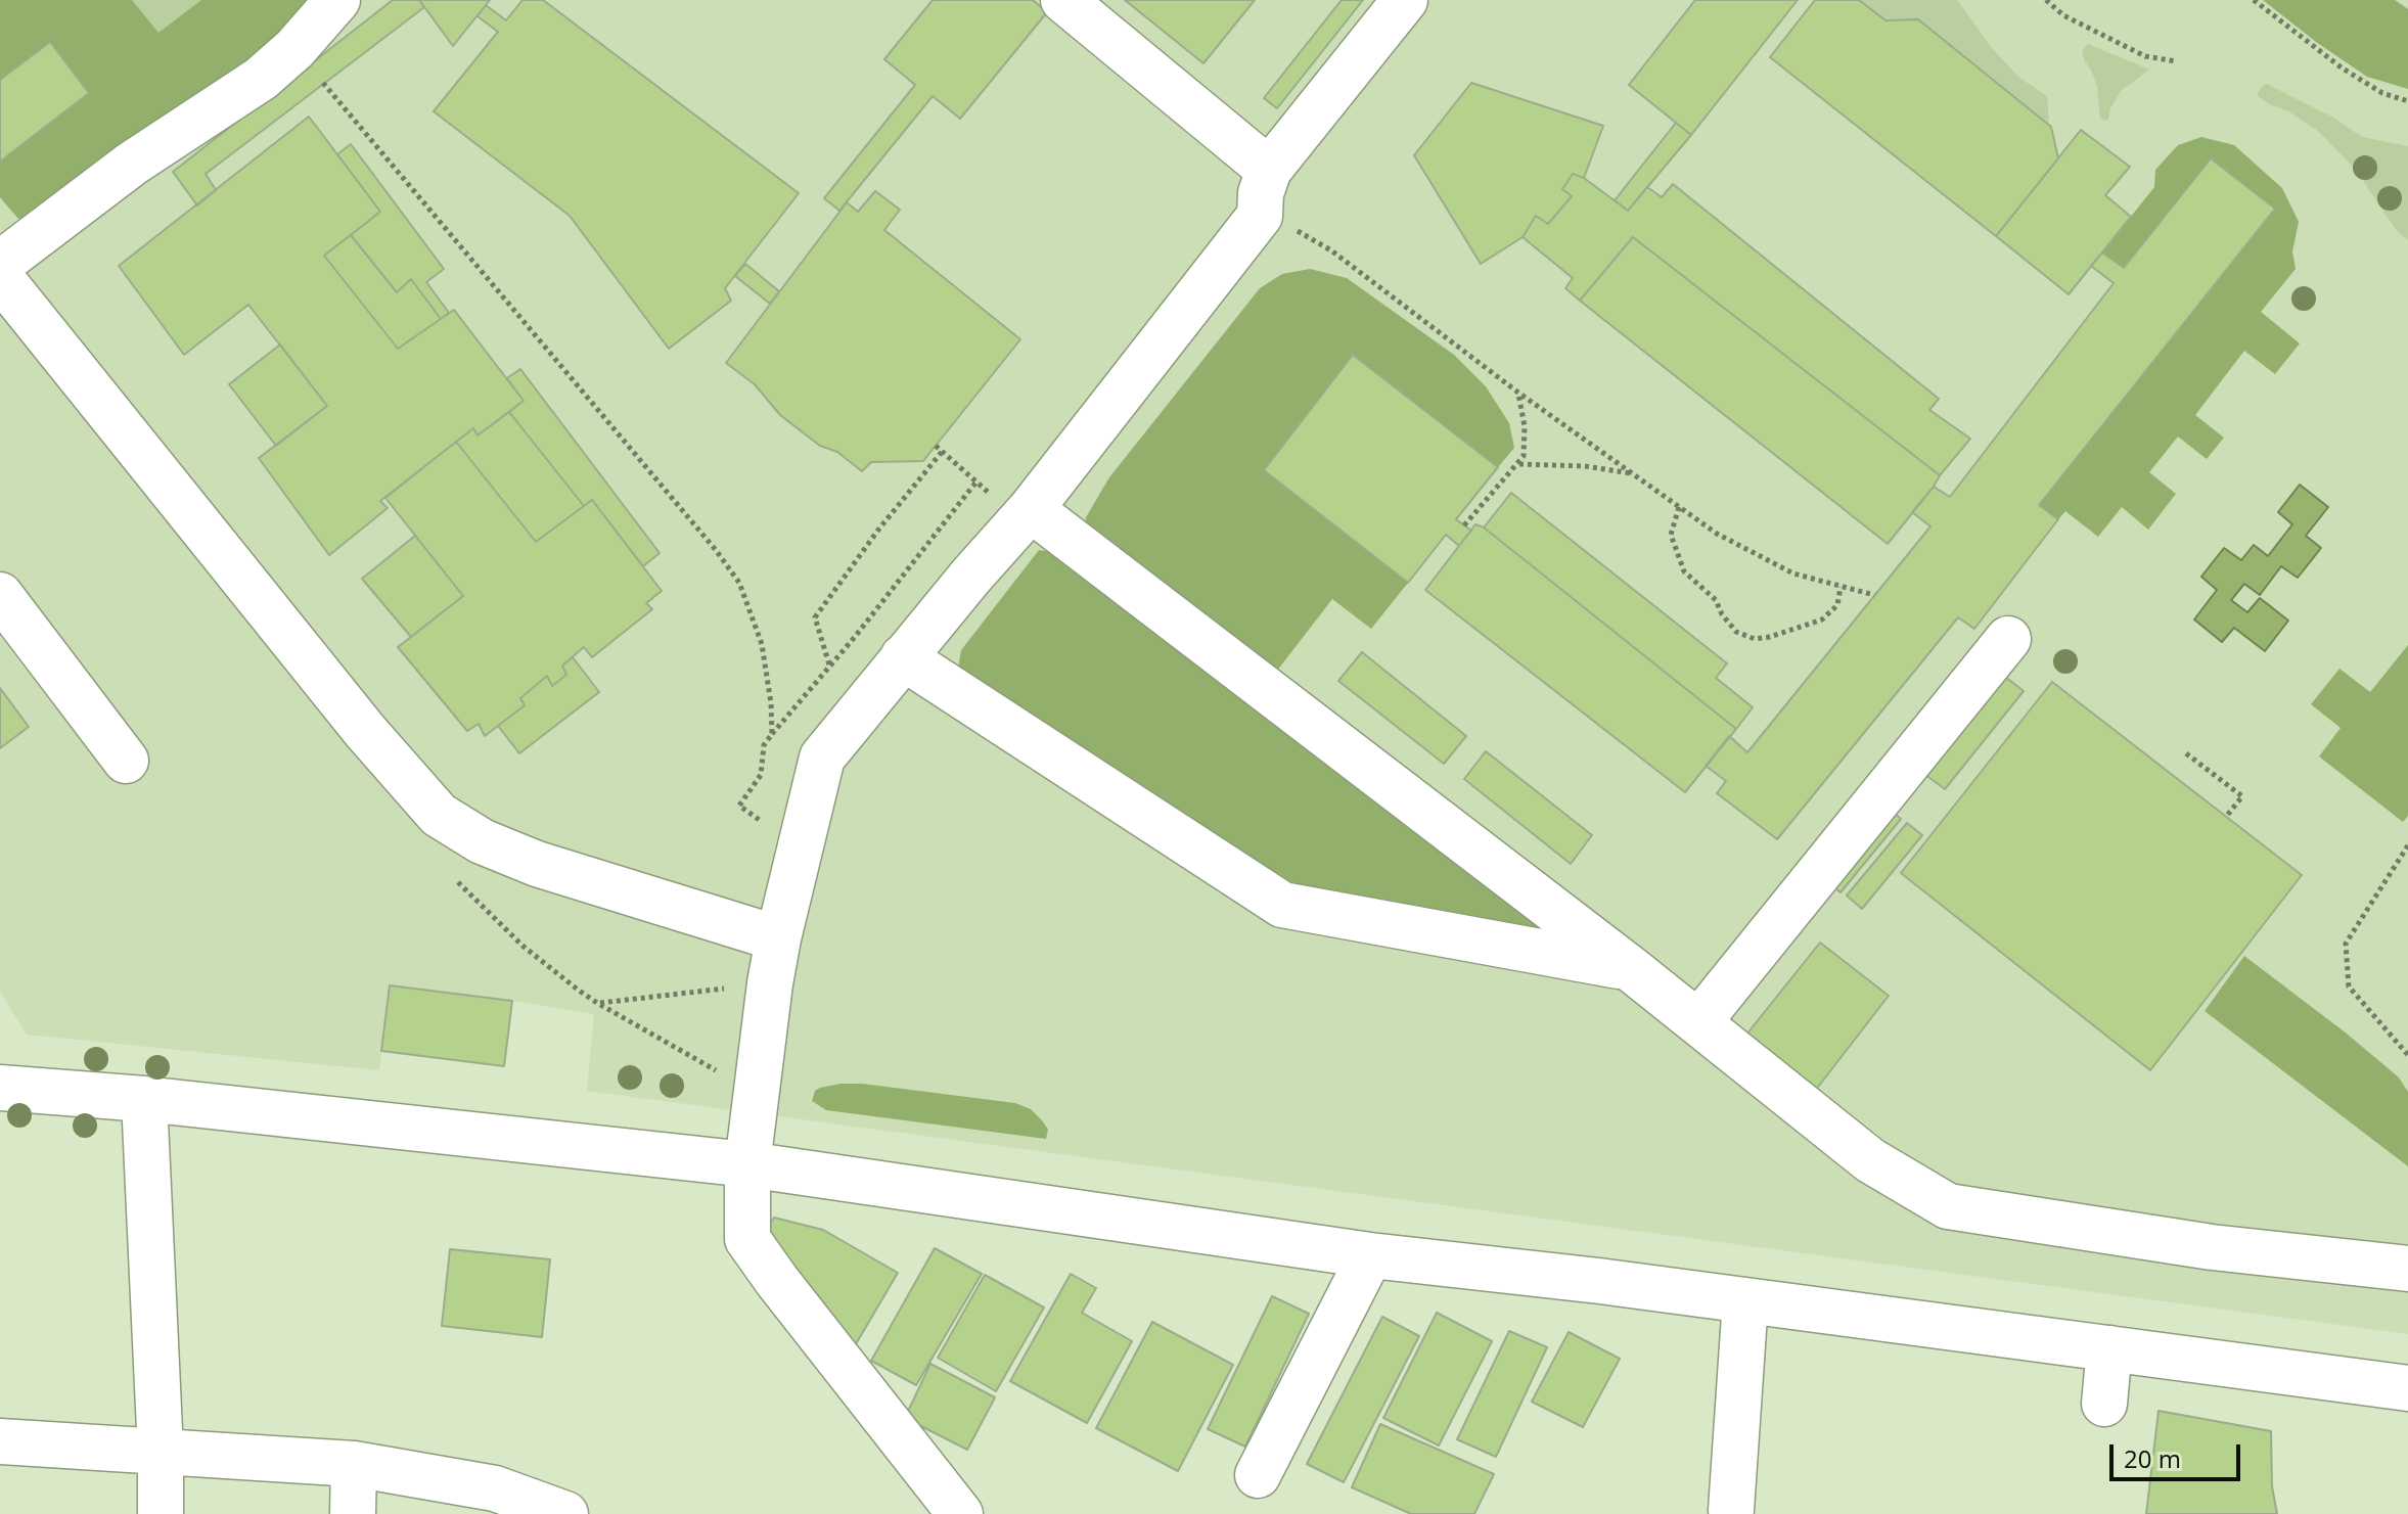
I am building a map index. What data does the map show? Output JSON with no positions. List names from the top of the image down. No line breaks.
{"scale_bar":"20 m"}
